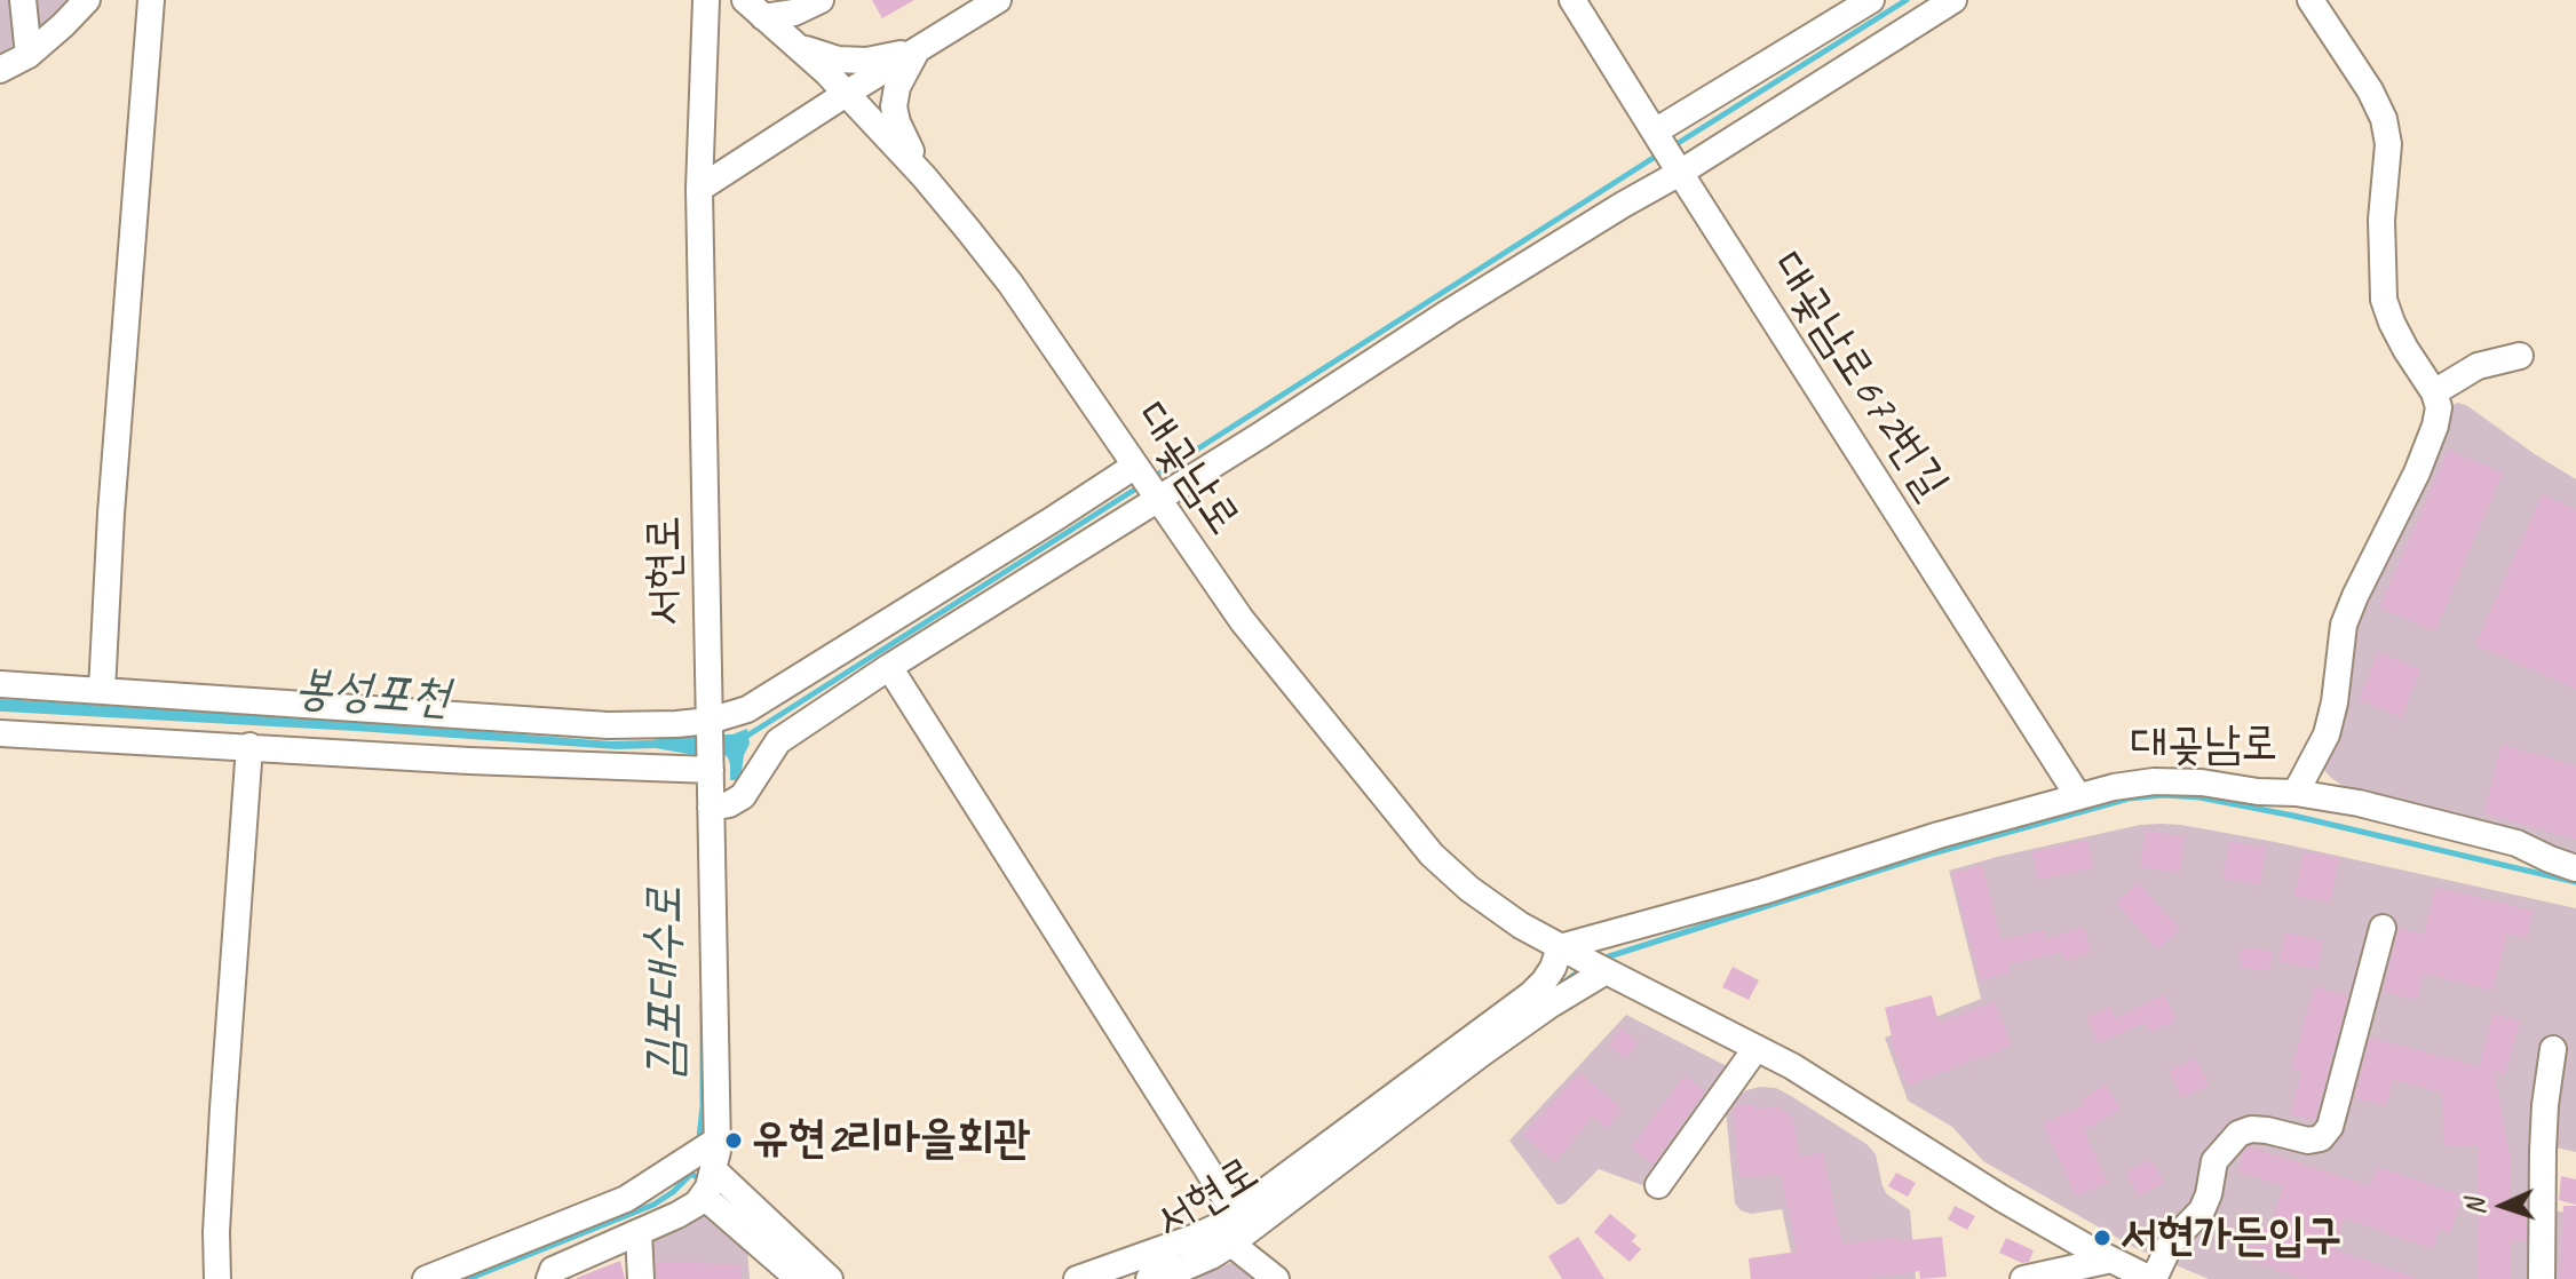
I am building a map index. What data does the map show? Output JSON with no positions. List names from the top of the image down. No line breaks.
{"streets":{"street":["대곶남로672번길","대곶남로","서현로"]},"crossings":[["대곶남로672번길","대곶남로"],["대곶남로","서현로"]],"water":["봉성포천","김포대수로"],"places":["유현2리마을회관","서현가든입구"],"north":"left"}
